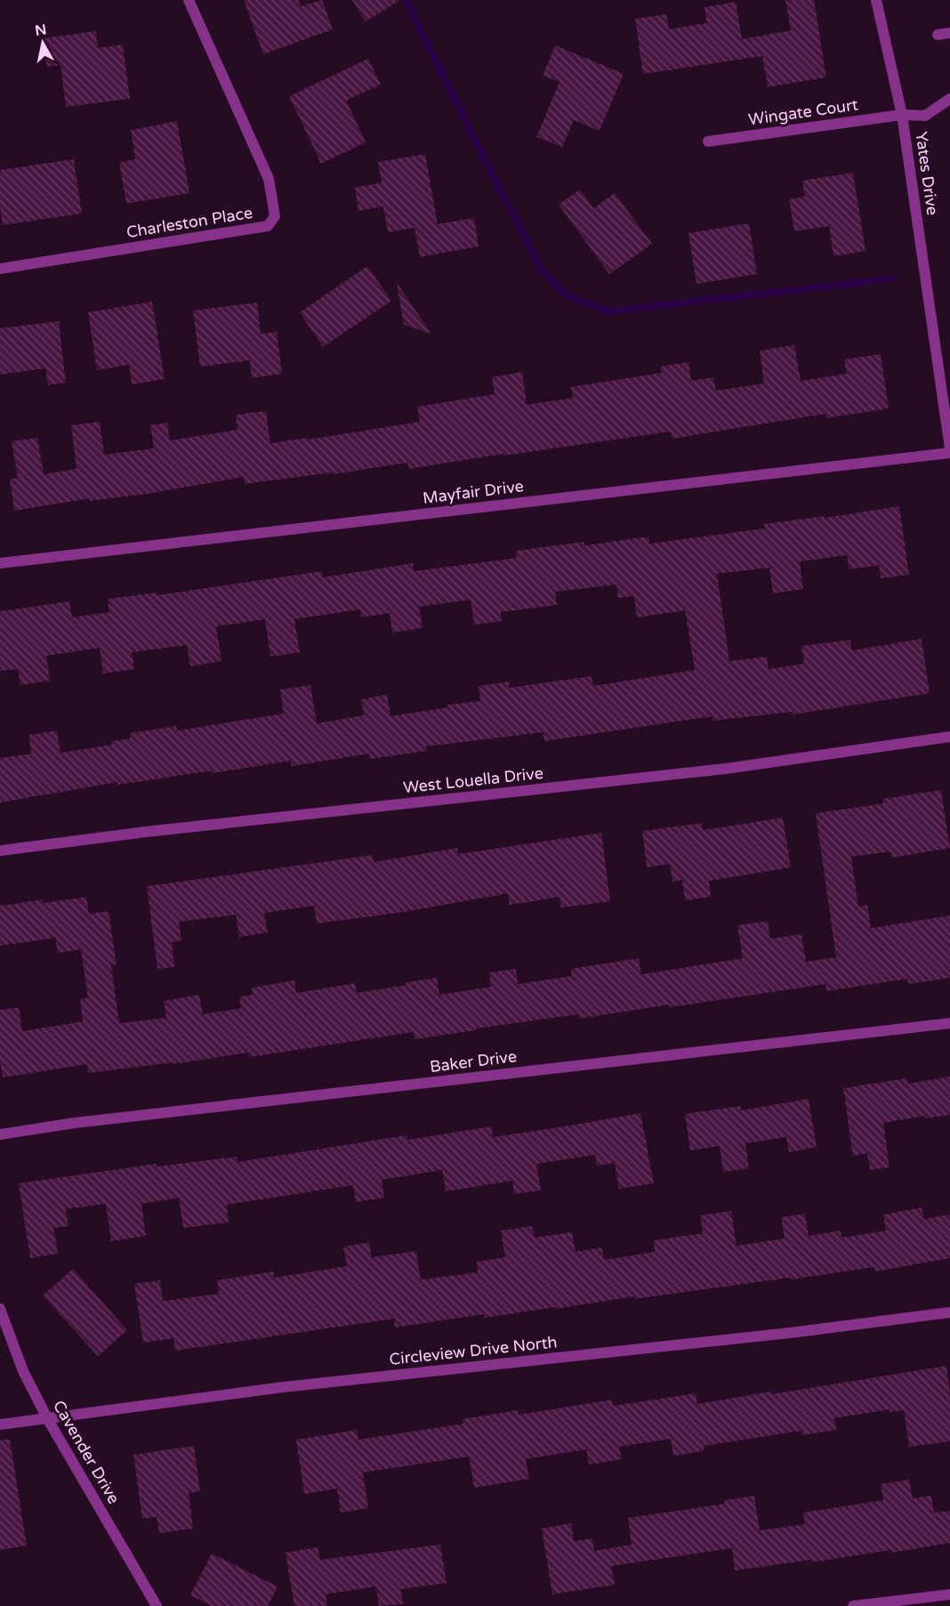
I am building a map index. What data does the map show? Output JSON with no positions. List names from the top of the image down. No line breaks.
{"streets":{"street":["Wingate Court","Yates Drive","Charleston Place","Mayfair Drive","West Louella Drive","Baker Drive","Circleview Drive North","Cavender Drive"]},"crossings":[["Wingate Court","Yates Drive"],["Circleview Drive North","Cavender Drive"]],"north":"top"}
